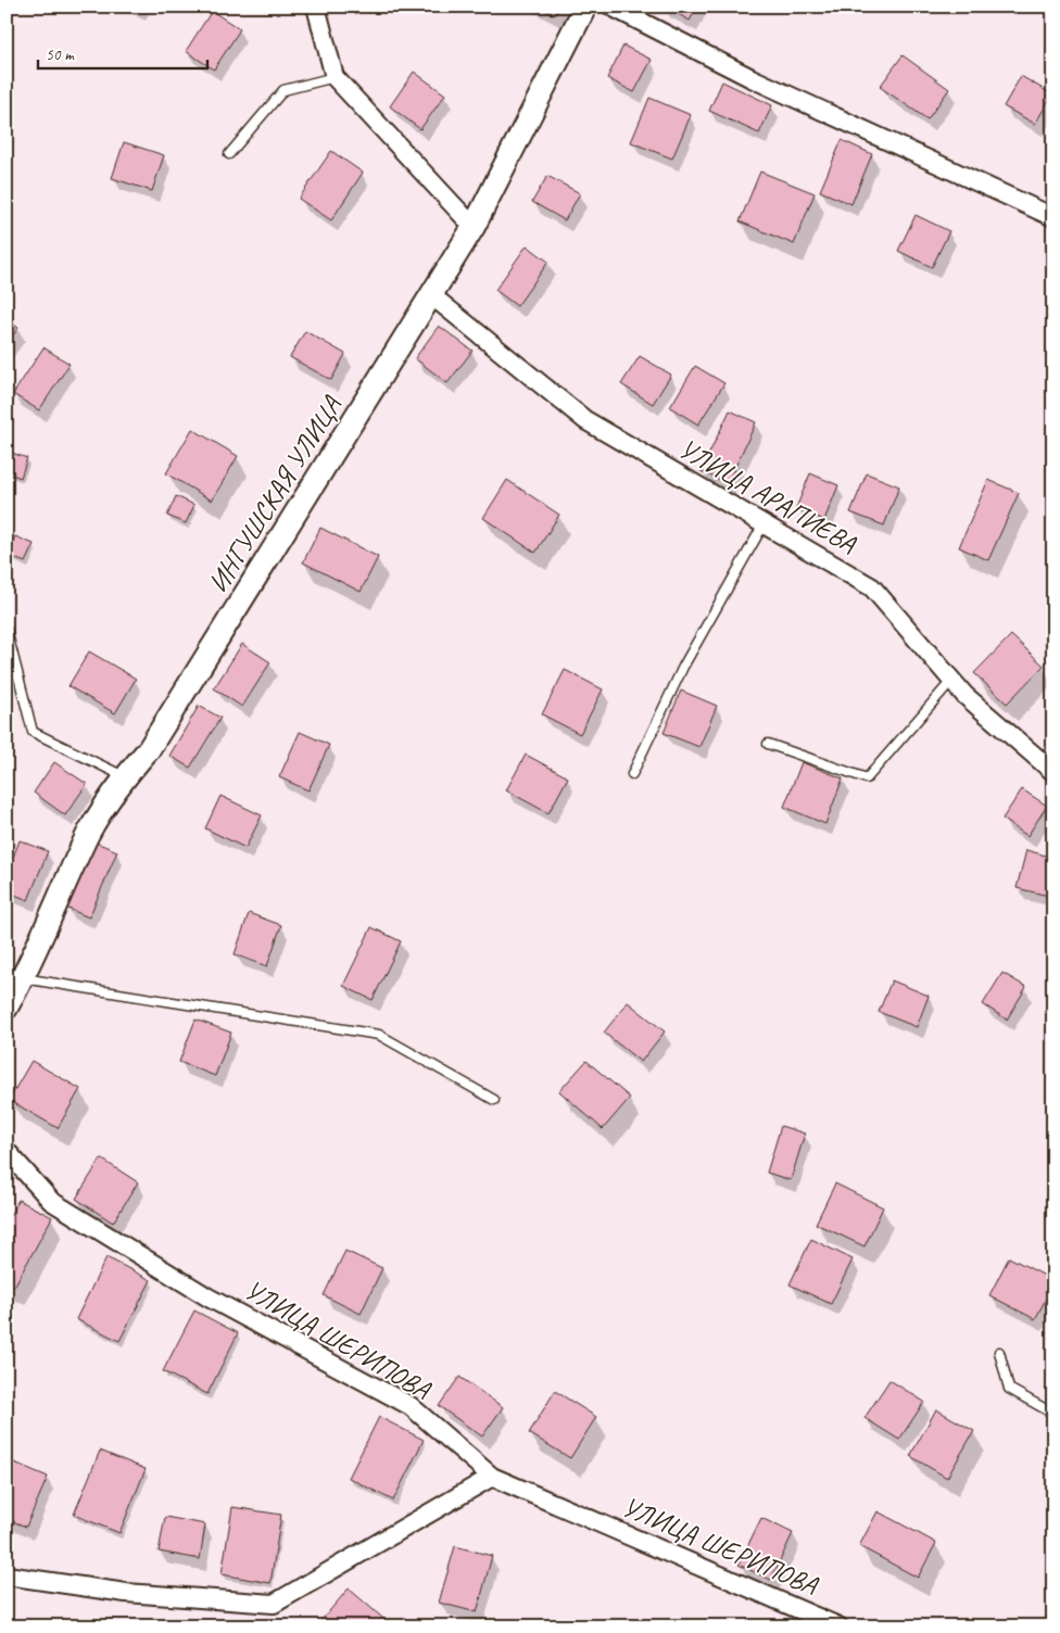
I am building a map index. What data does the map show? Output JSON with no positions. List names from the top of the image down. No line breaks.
{"streets":{"street":["ИНГУШСКАЯ УЛИЦА","УЛИЦА АРАПИЕВА","УЛИЦА ШЕРИПОВА"]},"crossings":[["ИНГУШСКАЯ УЛИЦА","УЛИЦА АРАПИЕВА"]],"scale_bar":"50 m"}
